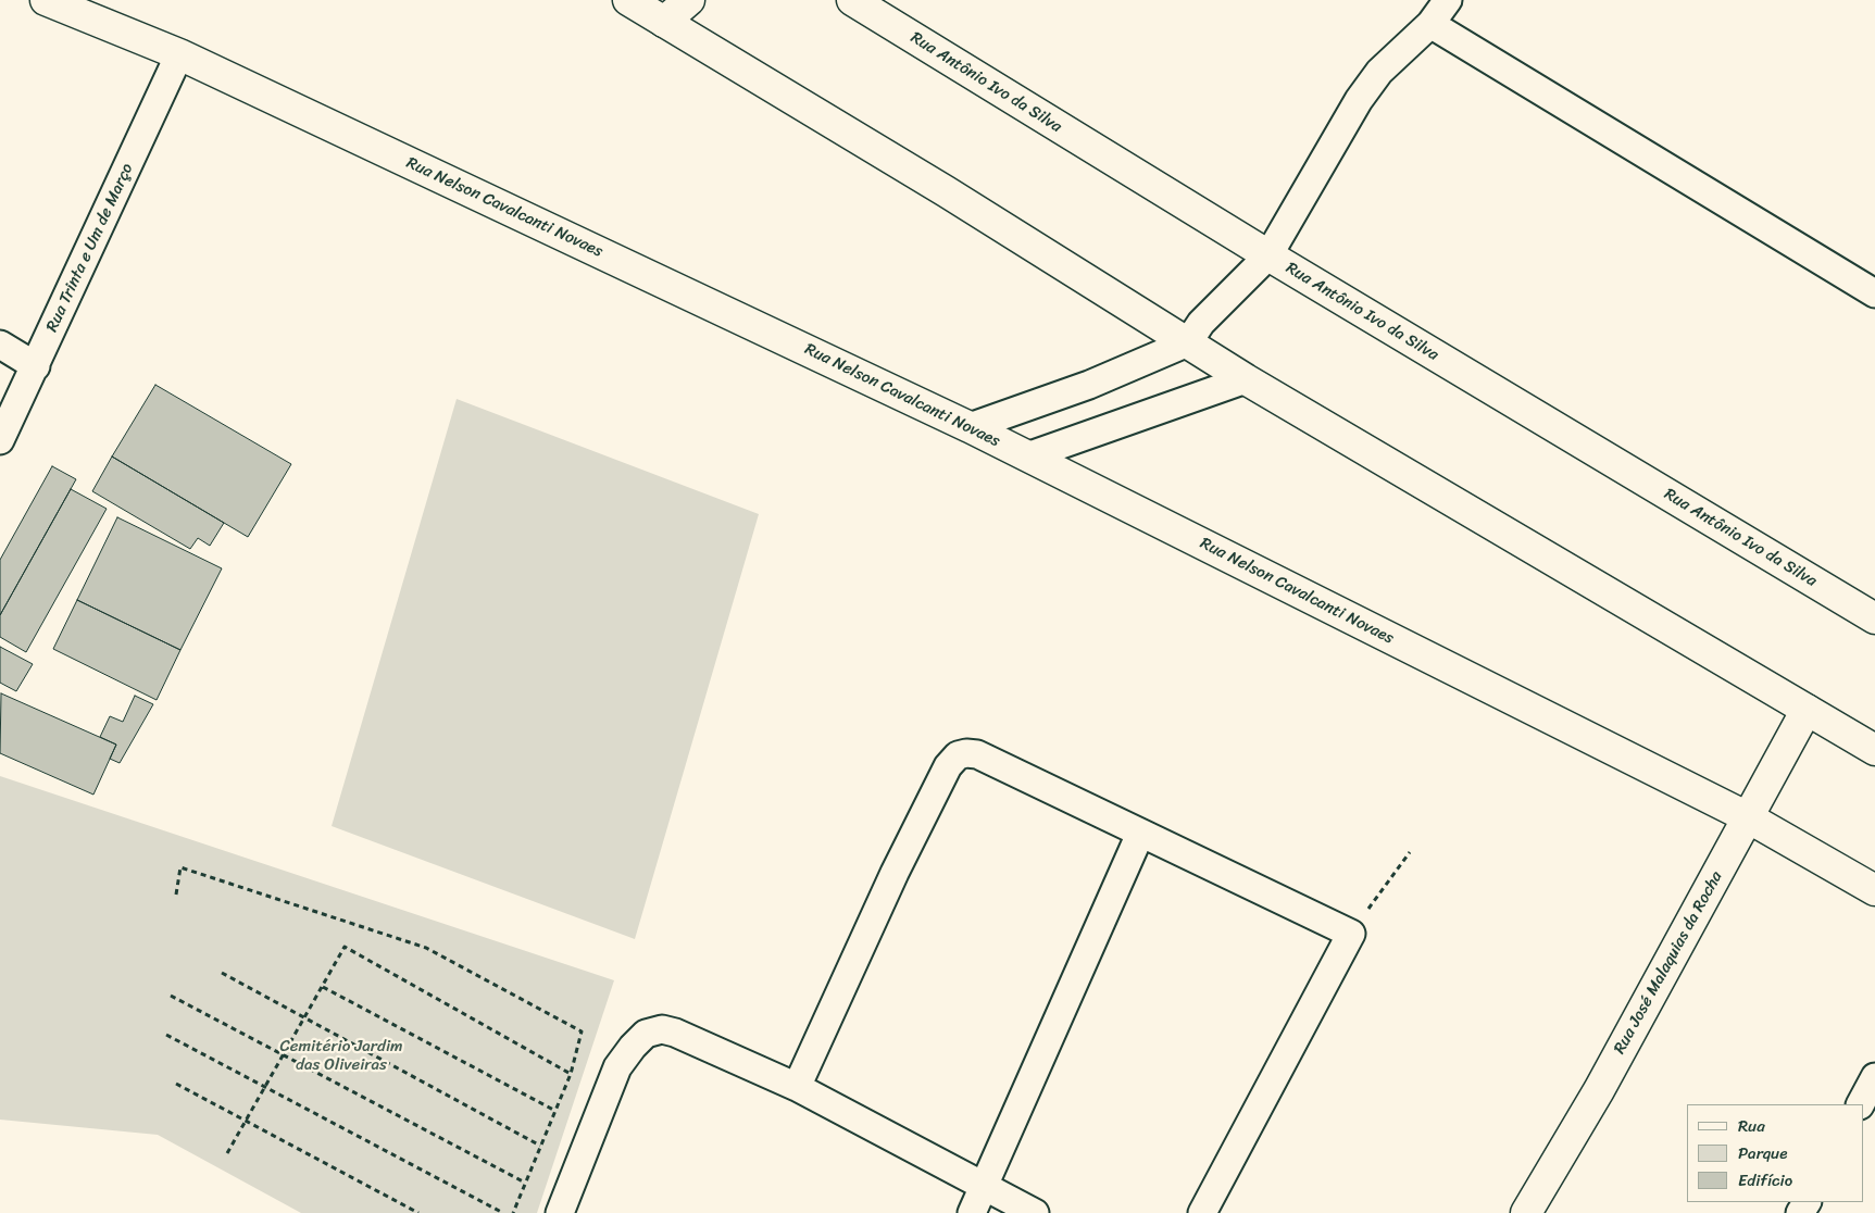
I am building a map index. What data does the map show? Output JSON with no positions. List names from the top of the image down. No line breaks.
{"streets":{"street":["Rua Antônio Ivo da Silva","Rua Nelson Cavalcanti Novaes","Rua Trinta e Um de Março","Rua José Malaquias da Rocha"]},"crossings":[["Rua Nelson Cavalcanti Novaes","Rua Trinta e Um de Março"],["Rua Nelson Cavalcanti Novaes","Rua José Malaquias da Rocha"]],"parks":["Cemitério Jardim das Oliveiras"],"legend":["Rua","Parque","Edifício"]}
